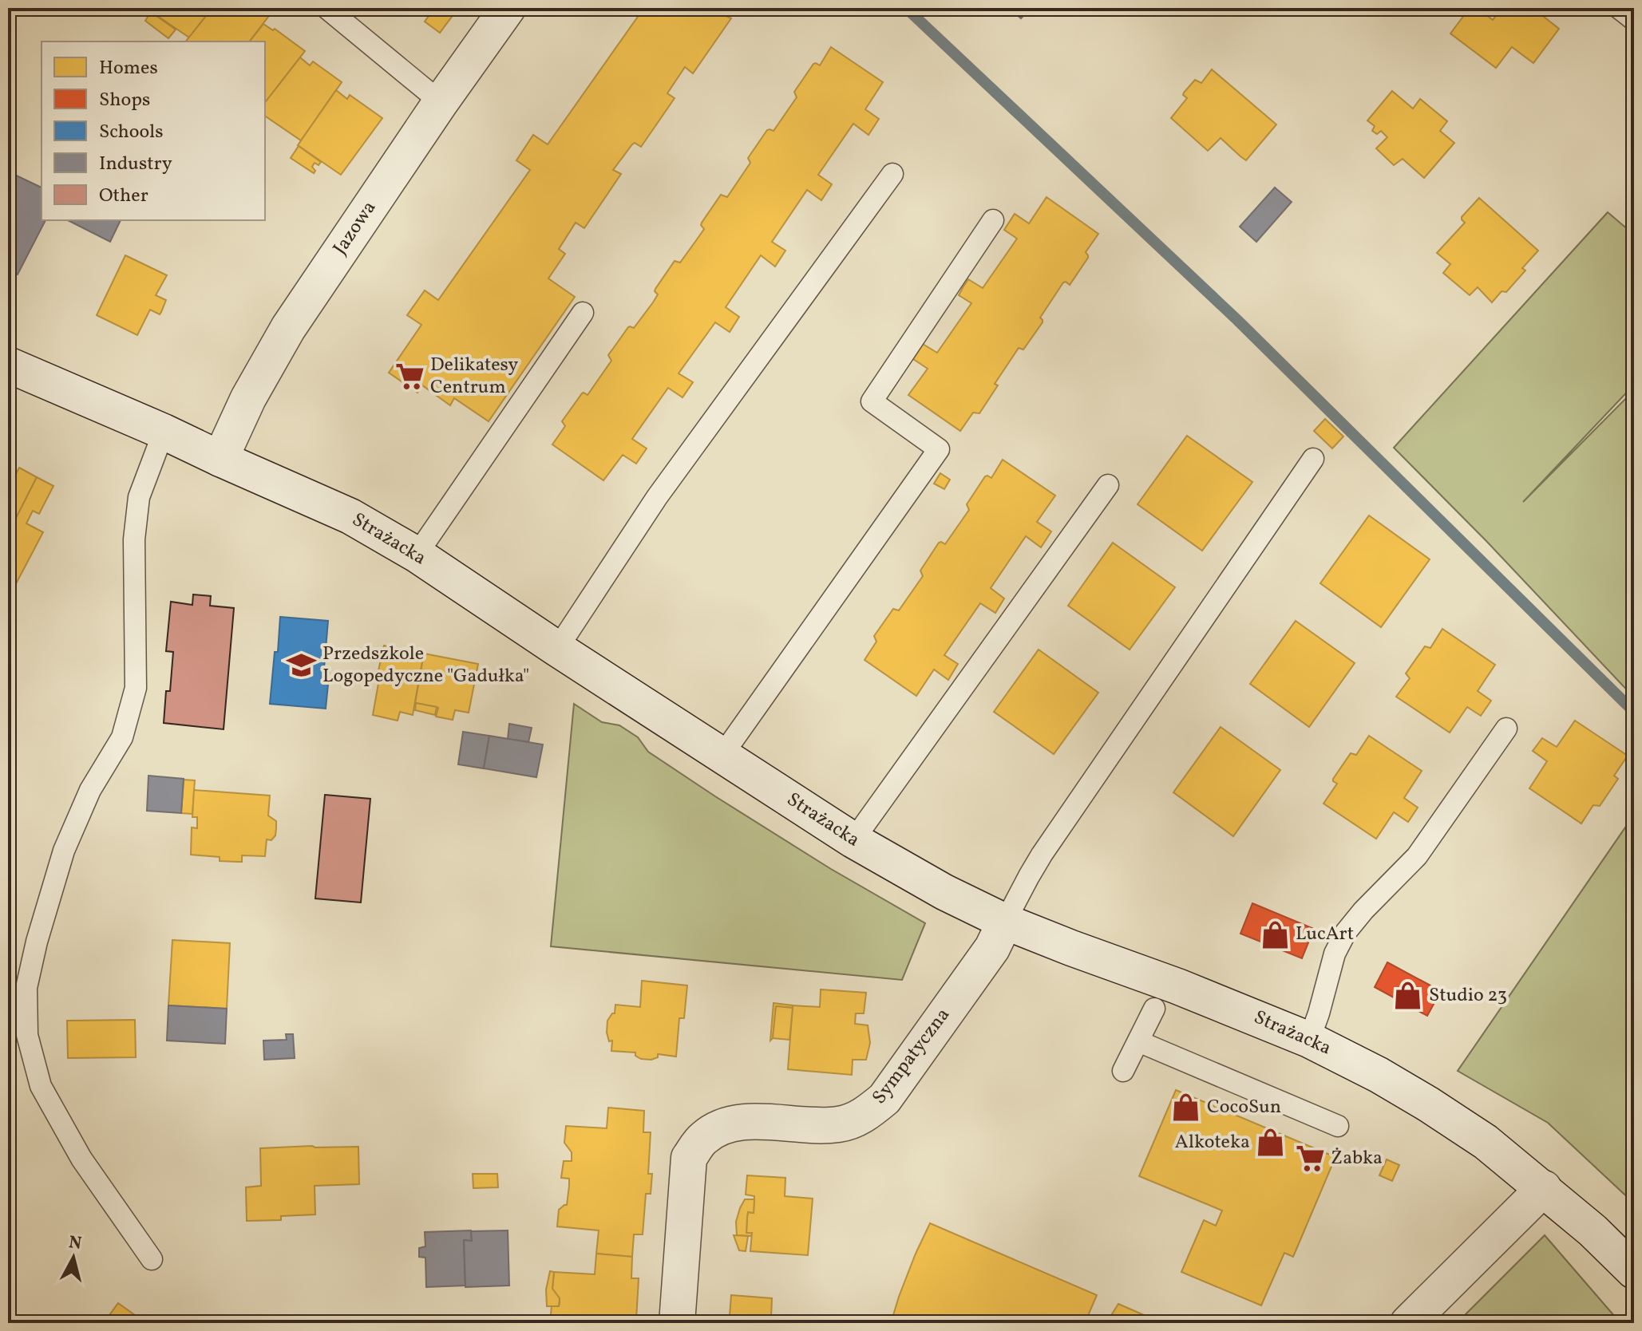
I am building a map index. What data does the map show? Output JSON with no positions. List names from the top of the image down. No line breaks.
{"streets":{"street":["Jazowa","Strażacka","Sympatyczna"]},"crossings":[["Jazowa","Strażacka"],["Strażacka","Sympatyczna"]],"places":{"supermarket":["Delikatesy Centrum","Żabka"],"school or university":["Przedszkole Logopedyczne \"Gadułka\""],"shop":["LucArt","Studio 23","CocoSun","Alkoteka"]},"legend":["Homes","Shops","Schools","Industry","Other"],"north":"top"}
